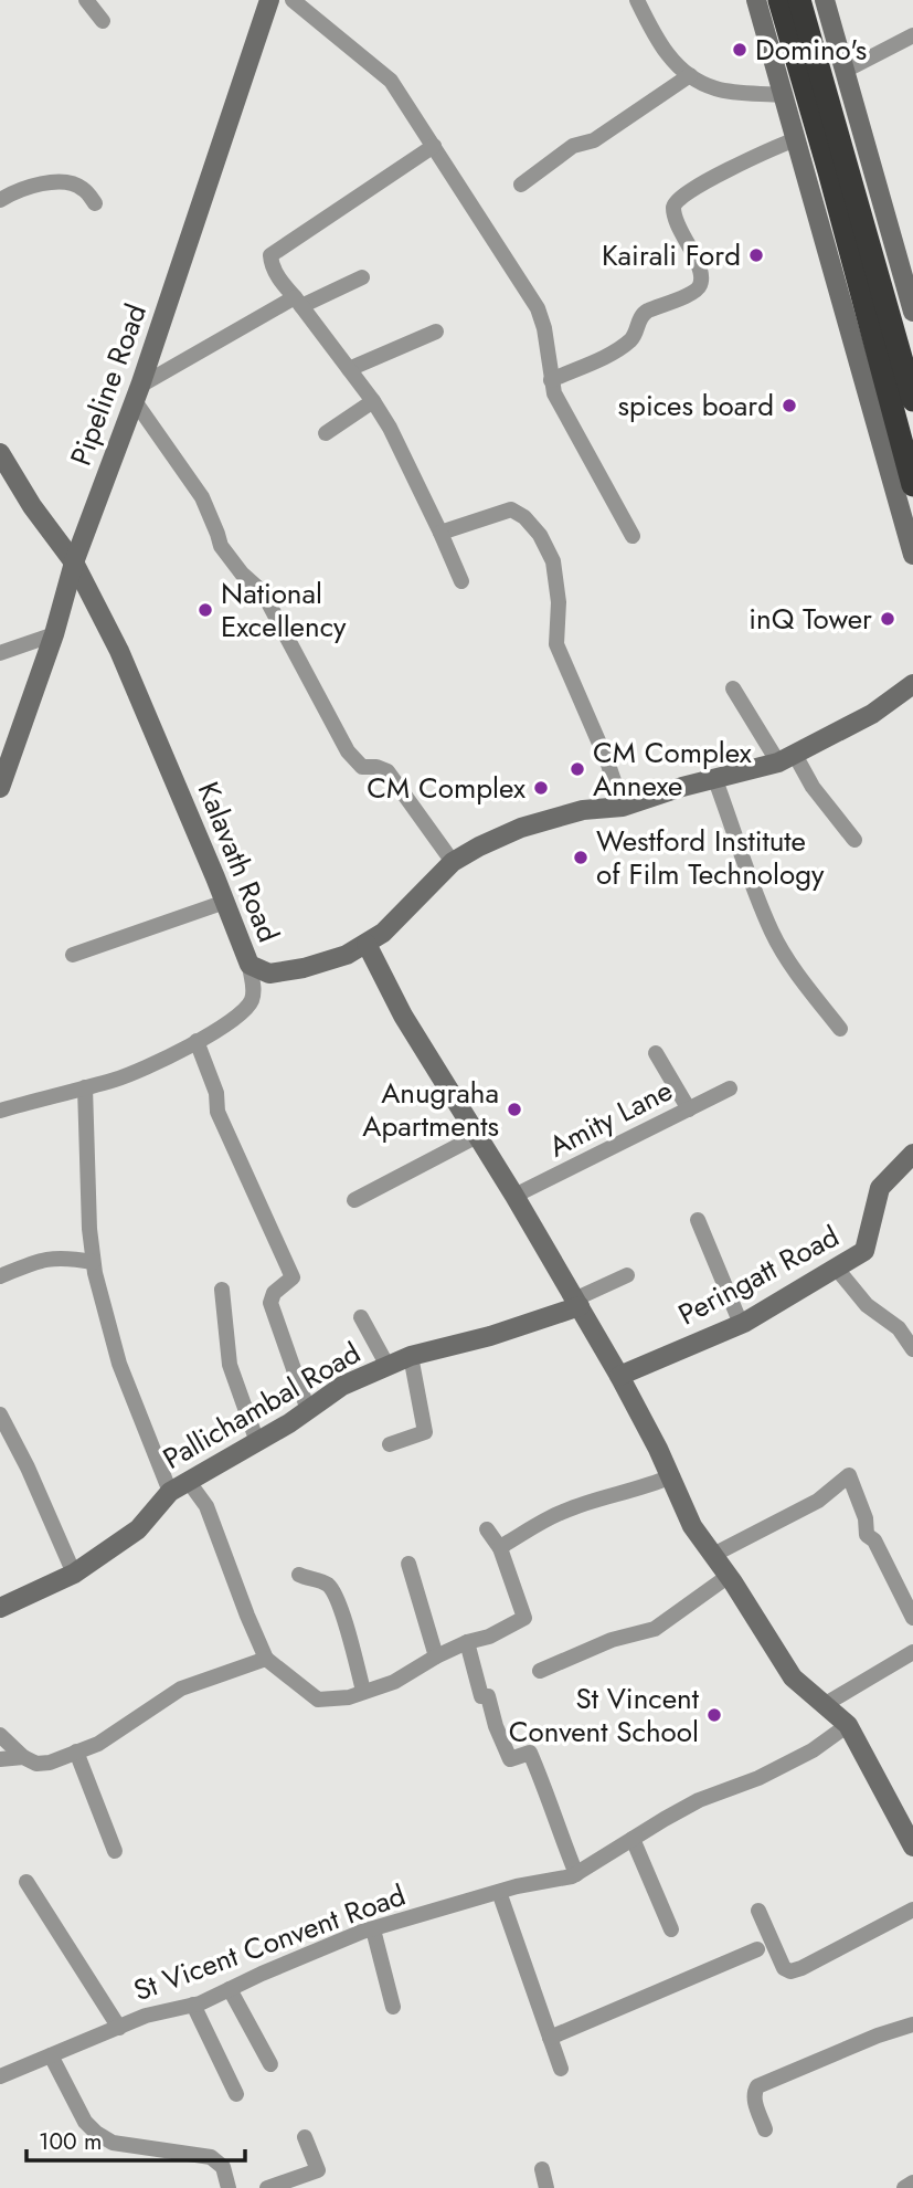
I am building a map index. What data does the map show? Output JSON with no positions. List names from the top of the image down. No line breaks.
{"streets":{"street":["Pipeline Road","Kalavath Road","Amity Lane","Peringatt Road","Pallichambal Road","St Vicent Convent Road"]},"crossings":[["Pipeline Road","Kalavath Road"]],"places":["Domino's","Kairali Ford","spices board","National Excellency","inQ Tower","CM Complex Annexe","CM Complex","Westford Institute of Film Technology","Anugraha Apartments","St Vincent Convent School"],"scale_bar":"100 m"}
